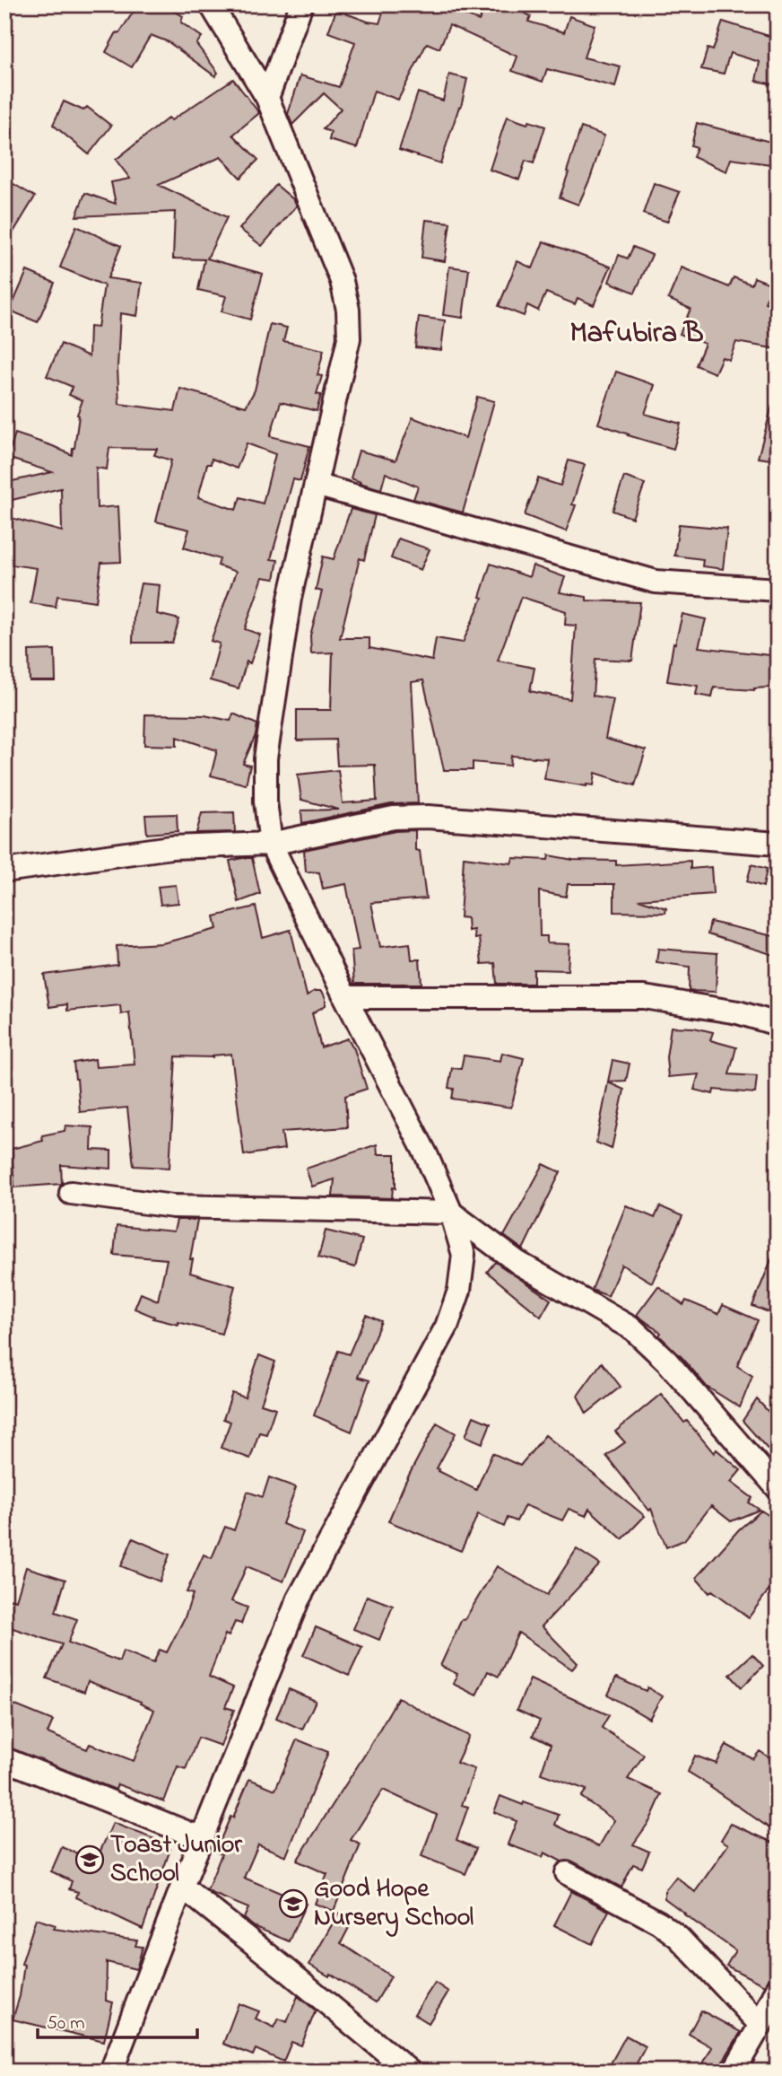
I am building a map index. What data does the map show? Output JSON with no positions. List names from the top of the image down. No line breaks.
{"districts":["Mafubira B"],"places":{"school or university":["Toast Junior School","Good Hope Nursery School"]},"scale_bar":"50 m"}
